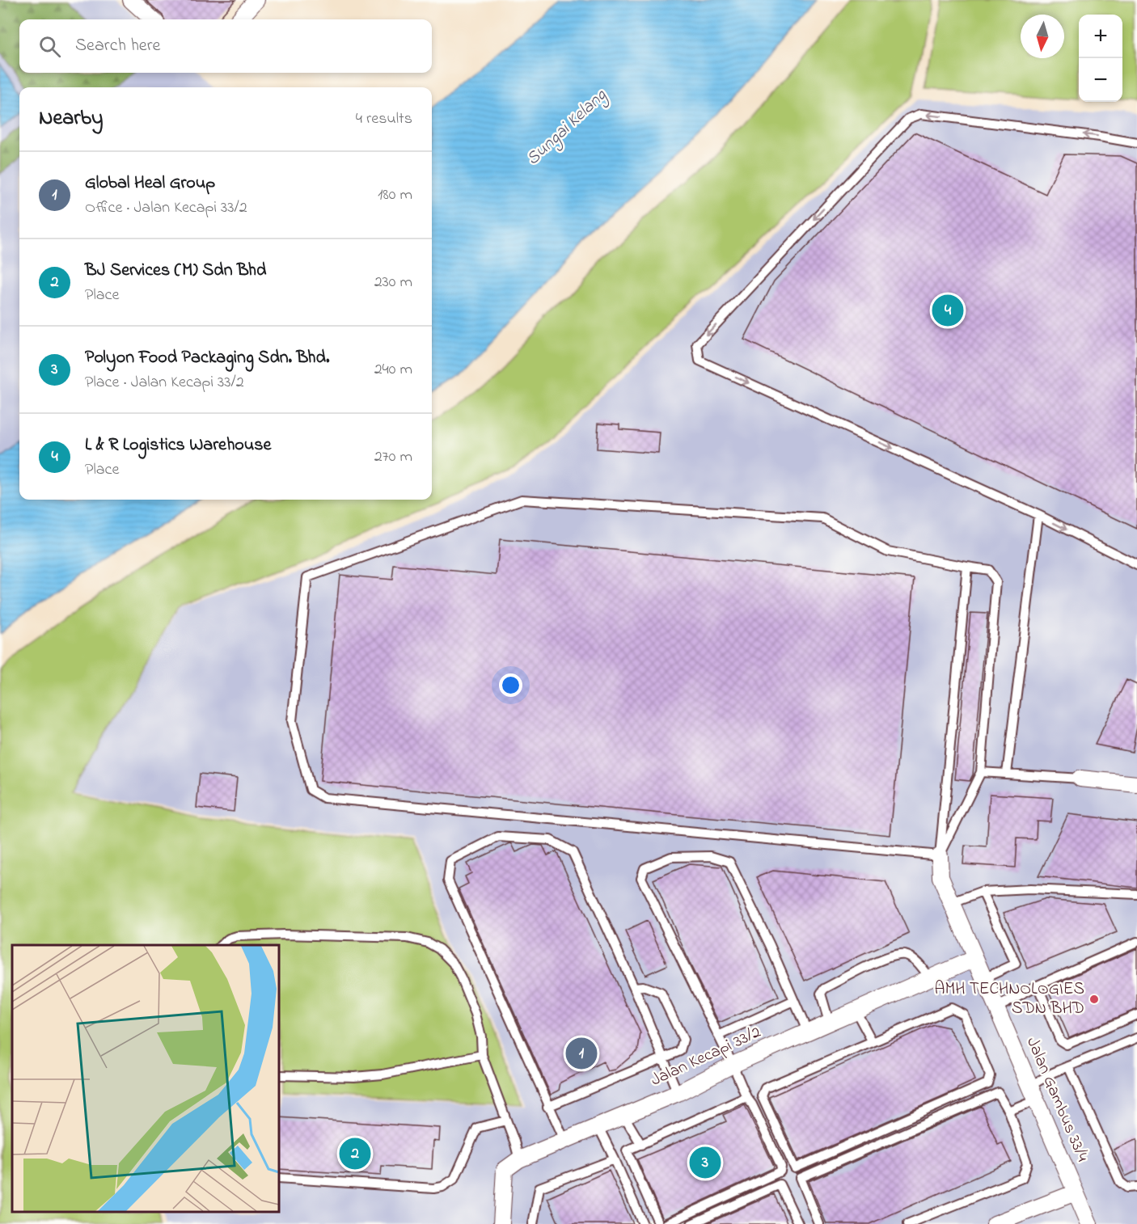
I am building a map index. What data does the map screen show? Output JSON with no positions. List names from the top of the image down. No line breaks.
{"streets":{"street":["Jalan Kecapi 33/2","Jalan Gambus 33/4"]},"crossings":[["Jalan Kecapi 33/2","Jalan Gambus 33/4"]],"water":["Sungai Kelang"],"places":["AMH TECHNOLOGIES SDN BHD"],"north":"bottom","page":{"map_buttons":["+","−"],"search":"Search here","heading":["Nearby","4 results"],"list":[{"mark":"1","name":"Global Heal Group","note":"Office · Jalan Kecapi 33/2","value":"180 m"},{"mark":"2","name":"BJ Services (M) Sdn Bhd","note":"Place","value":"230 m"},{"mark":"3","name":"Polyon Food Packaging Sdn. Bhd.","note":"Place · Jalan Kecapi 33/2","value":"240 m"},{"mark":"4","name":"L & R Logistics Warehouse","note":"Place","value":"270 m"}],"pins":["4","1","2","3"]}}
